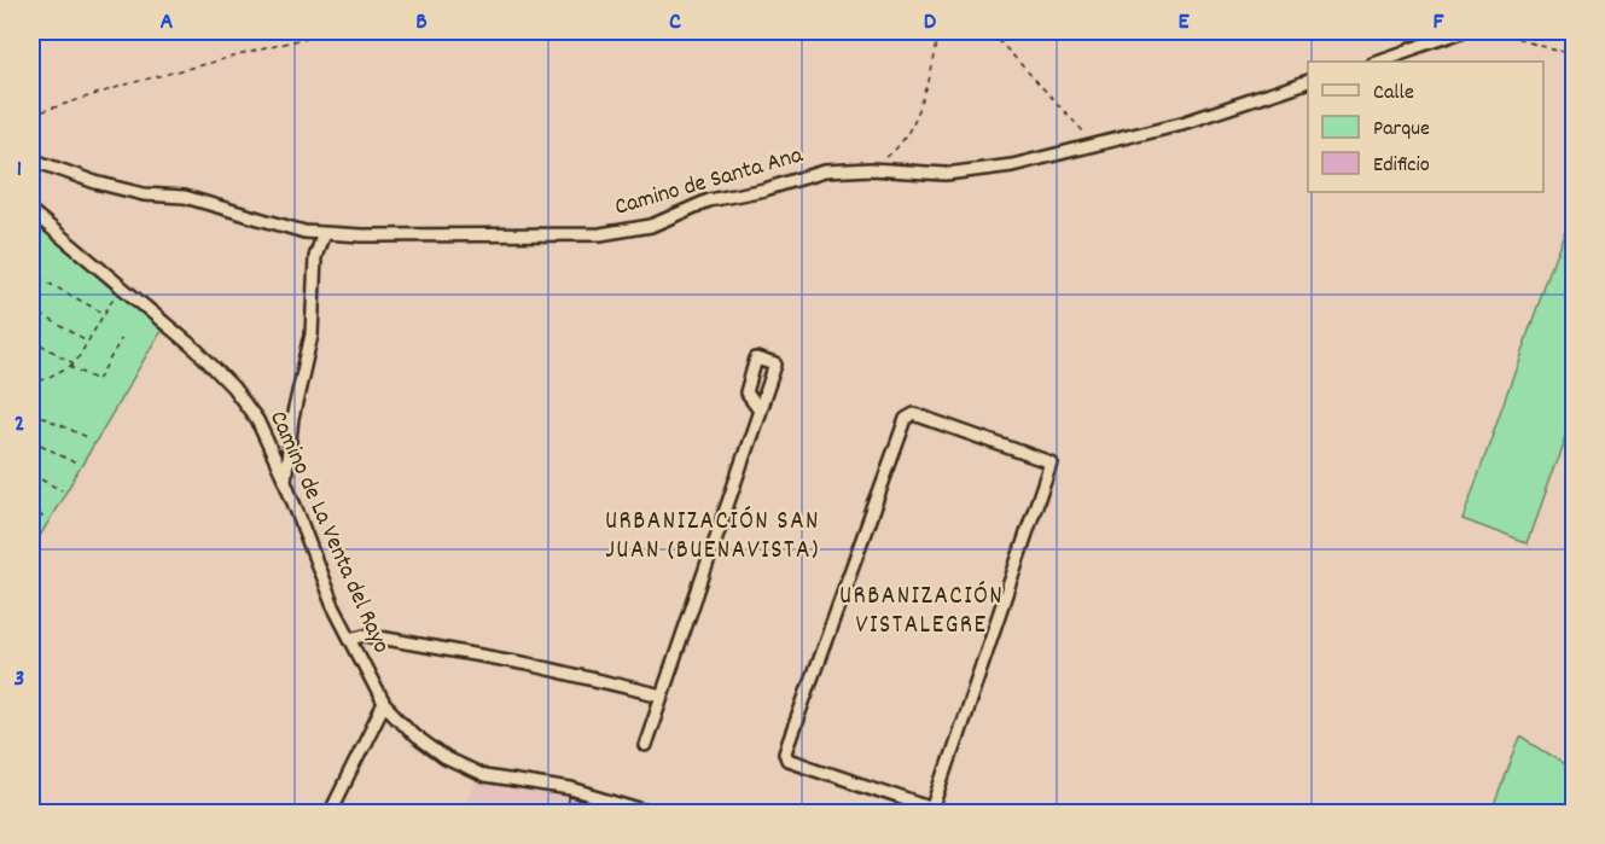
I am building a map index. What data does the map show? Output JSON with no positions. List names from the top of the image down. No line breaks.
{"streets":{"street":["Camino de Santa Ana","Camino de La Venta del Rayo"]},"districts":["URBANIZACIÓN SAN JUAN (BUENAVISTA)","URBANIZACIÓN VISTALEGRE"],"legend":["Calle","Parque","Edificio"],"grid":{"columns":["A","B","C","D","E","F"],"rows":["1","2","3"]}}
